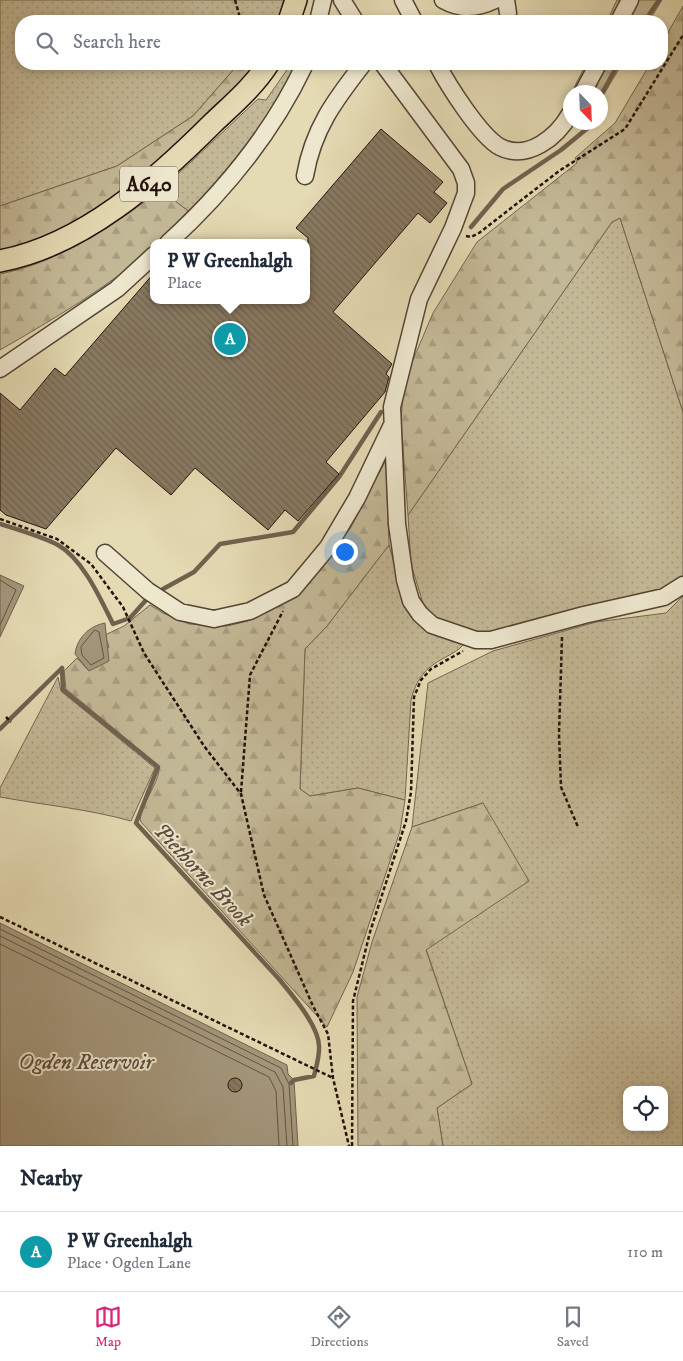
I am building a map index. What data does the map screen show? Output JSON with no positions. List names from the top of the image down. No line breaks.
{"streets":{"main road":["A640"]},"water":["Piethorne Brook","Ogden Reservoir"],"north":"bottom right","page":{"search":"Search here","popup":["P W Greenhalgh","Place"],"pins":"A","heading":"Nearby","list":[{"mark":"A","name":"P W Greenhalgh","note":"Place · Ogden Lane","value":"110 m"}],"nav":["Map","Directions","Saved"]}}
